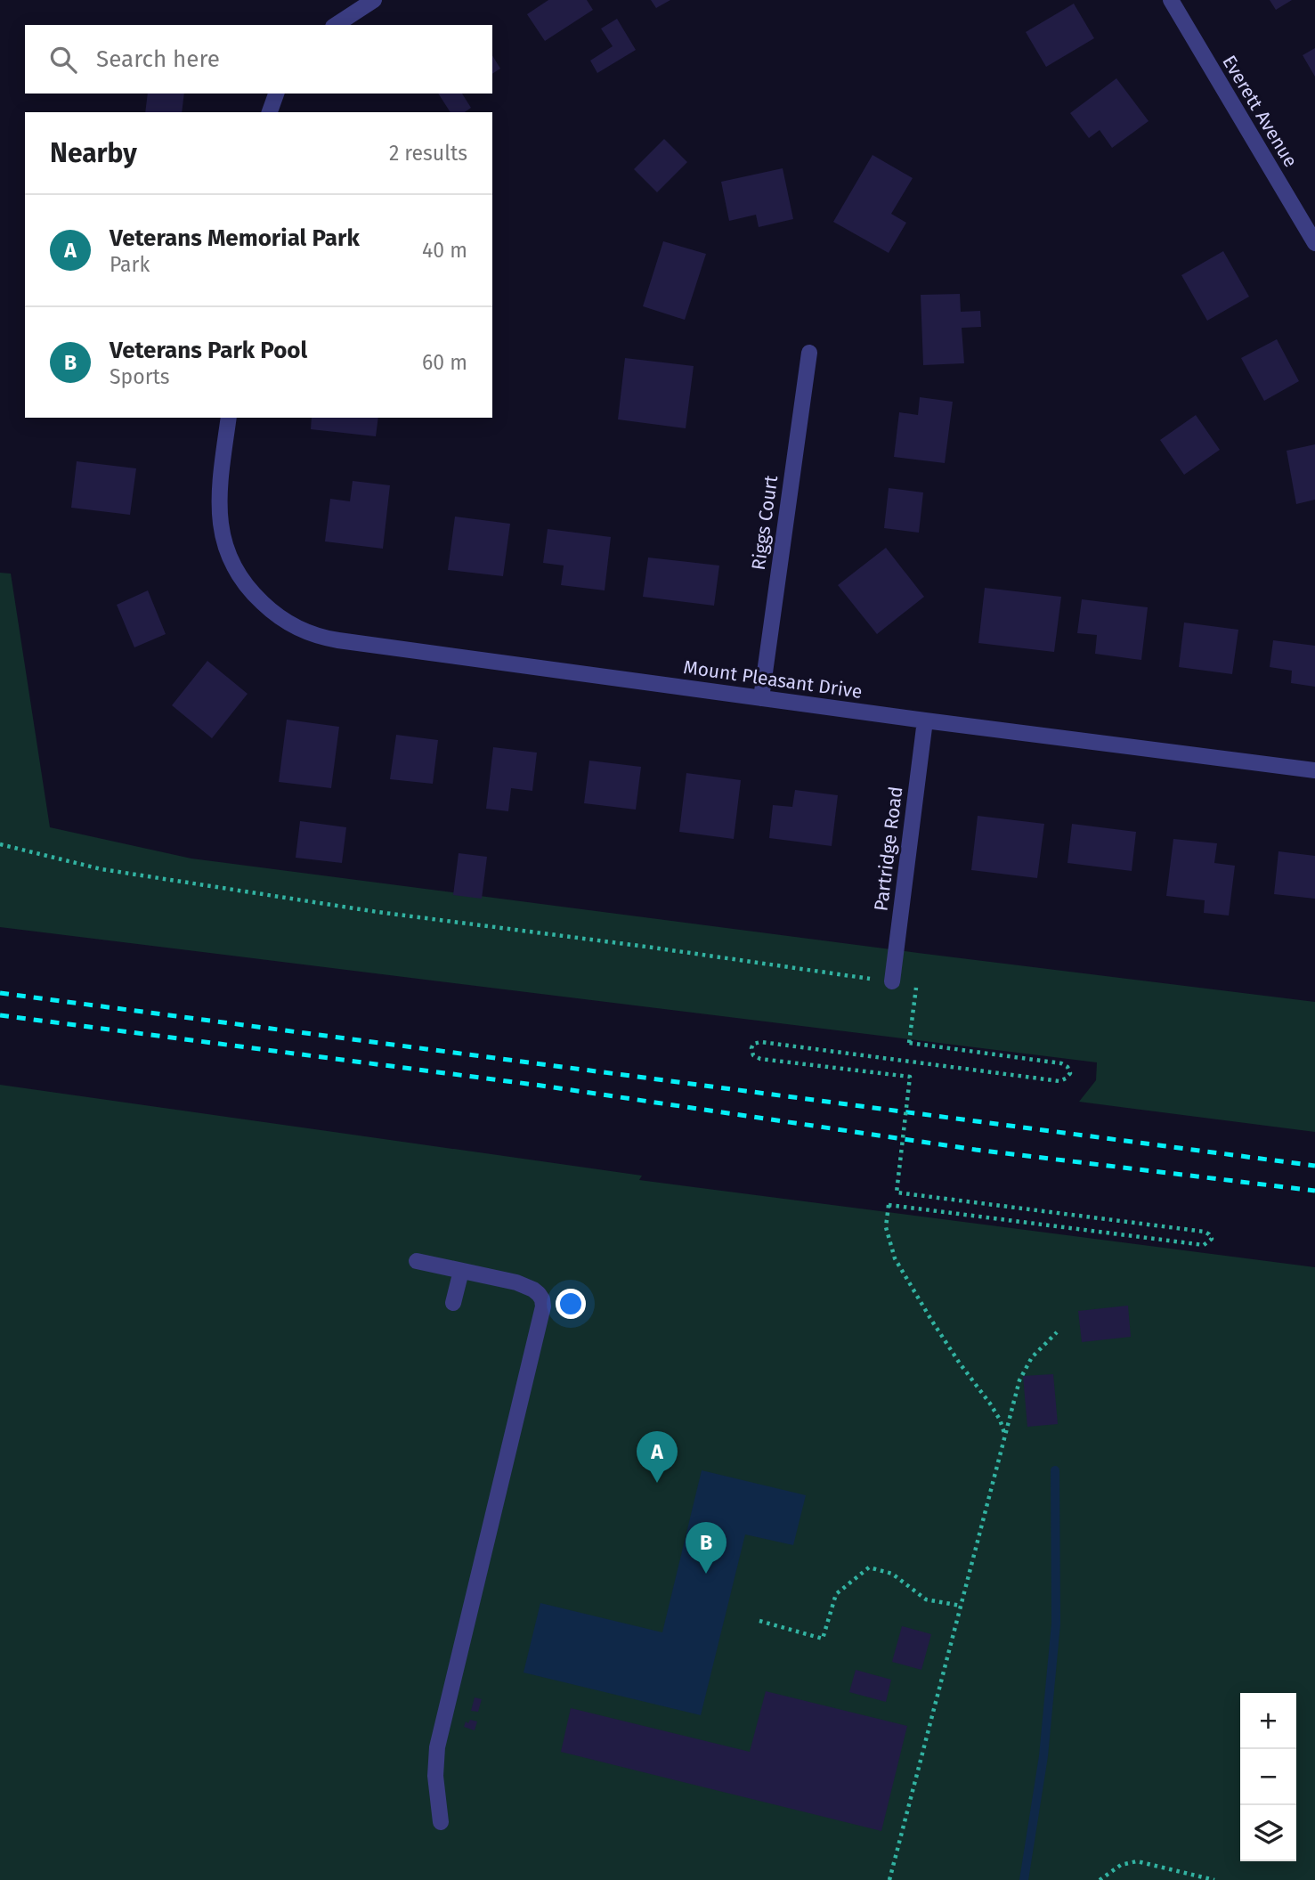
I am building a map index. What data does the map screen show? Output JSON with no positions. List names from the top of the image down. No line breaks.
{"streets":{"street":["Everett Avenue","Riggs Court","Mount Pleasant Drive","Partridge Road"]},"crossings":[["Riggs Court","Mount Pleasant Drive"],["Mount Pleasant Drive","Partridge Road"]],"page":{"search":"Search here","heading":["Nearby","2 results"],"list":[{"mark":"A","name":"Veterans Memorial Park","note":"Park","value":"40 m"},{"mark":"B","name":"Veterans Park Pool","note":"Sports","value":"60 m"}],"pins":["A","B"],"map_buttons":["+","−"]}}
